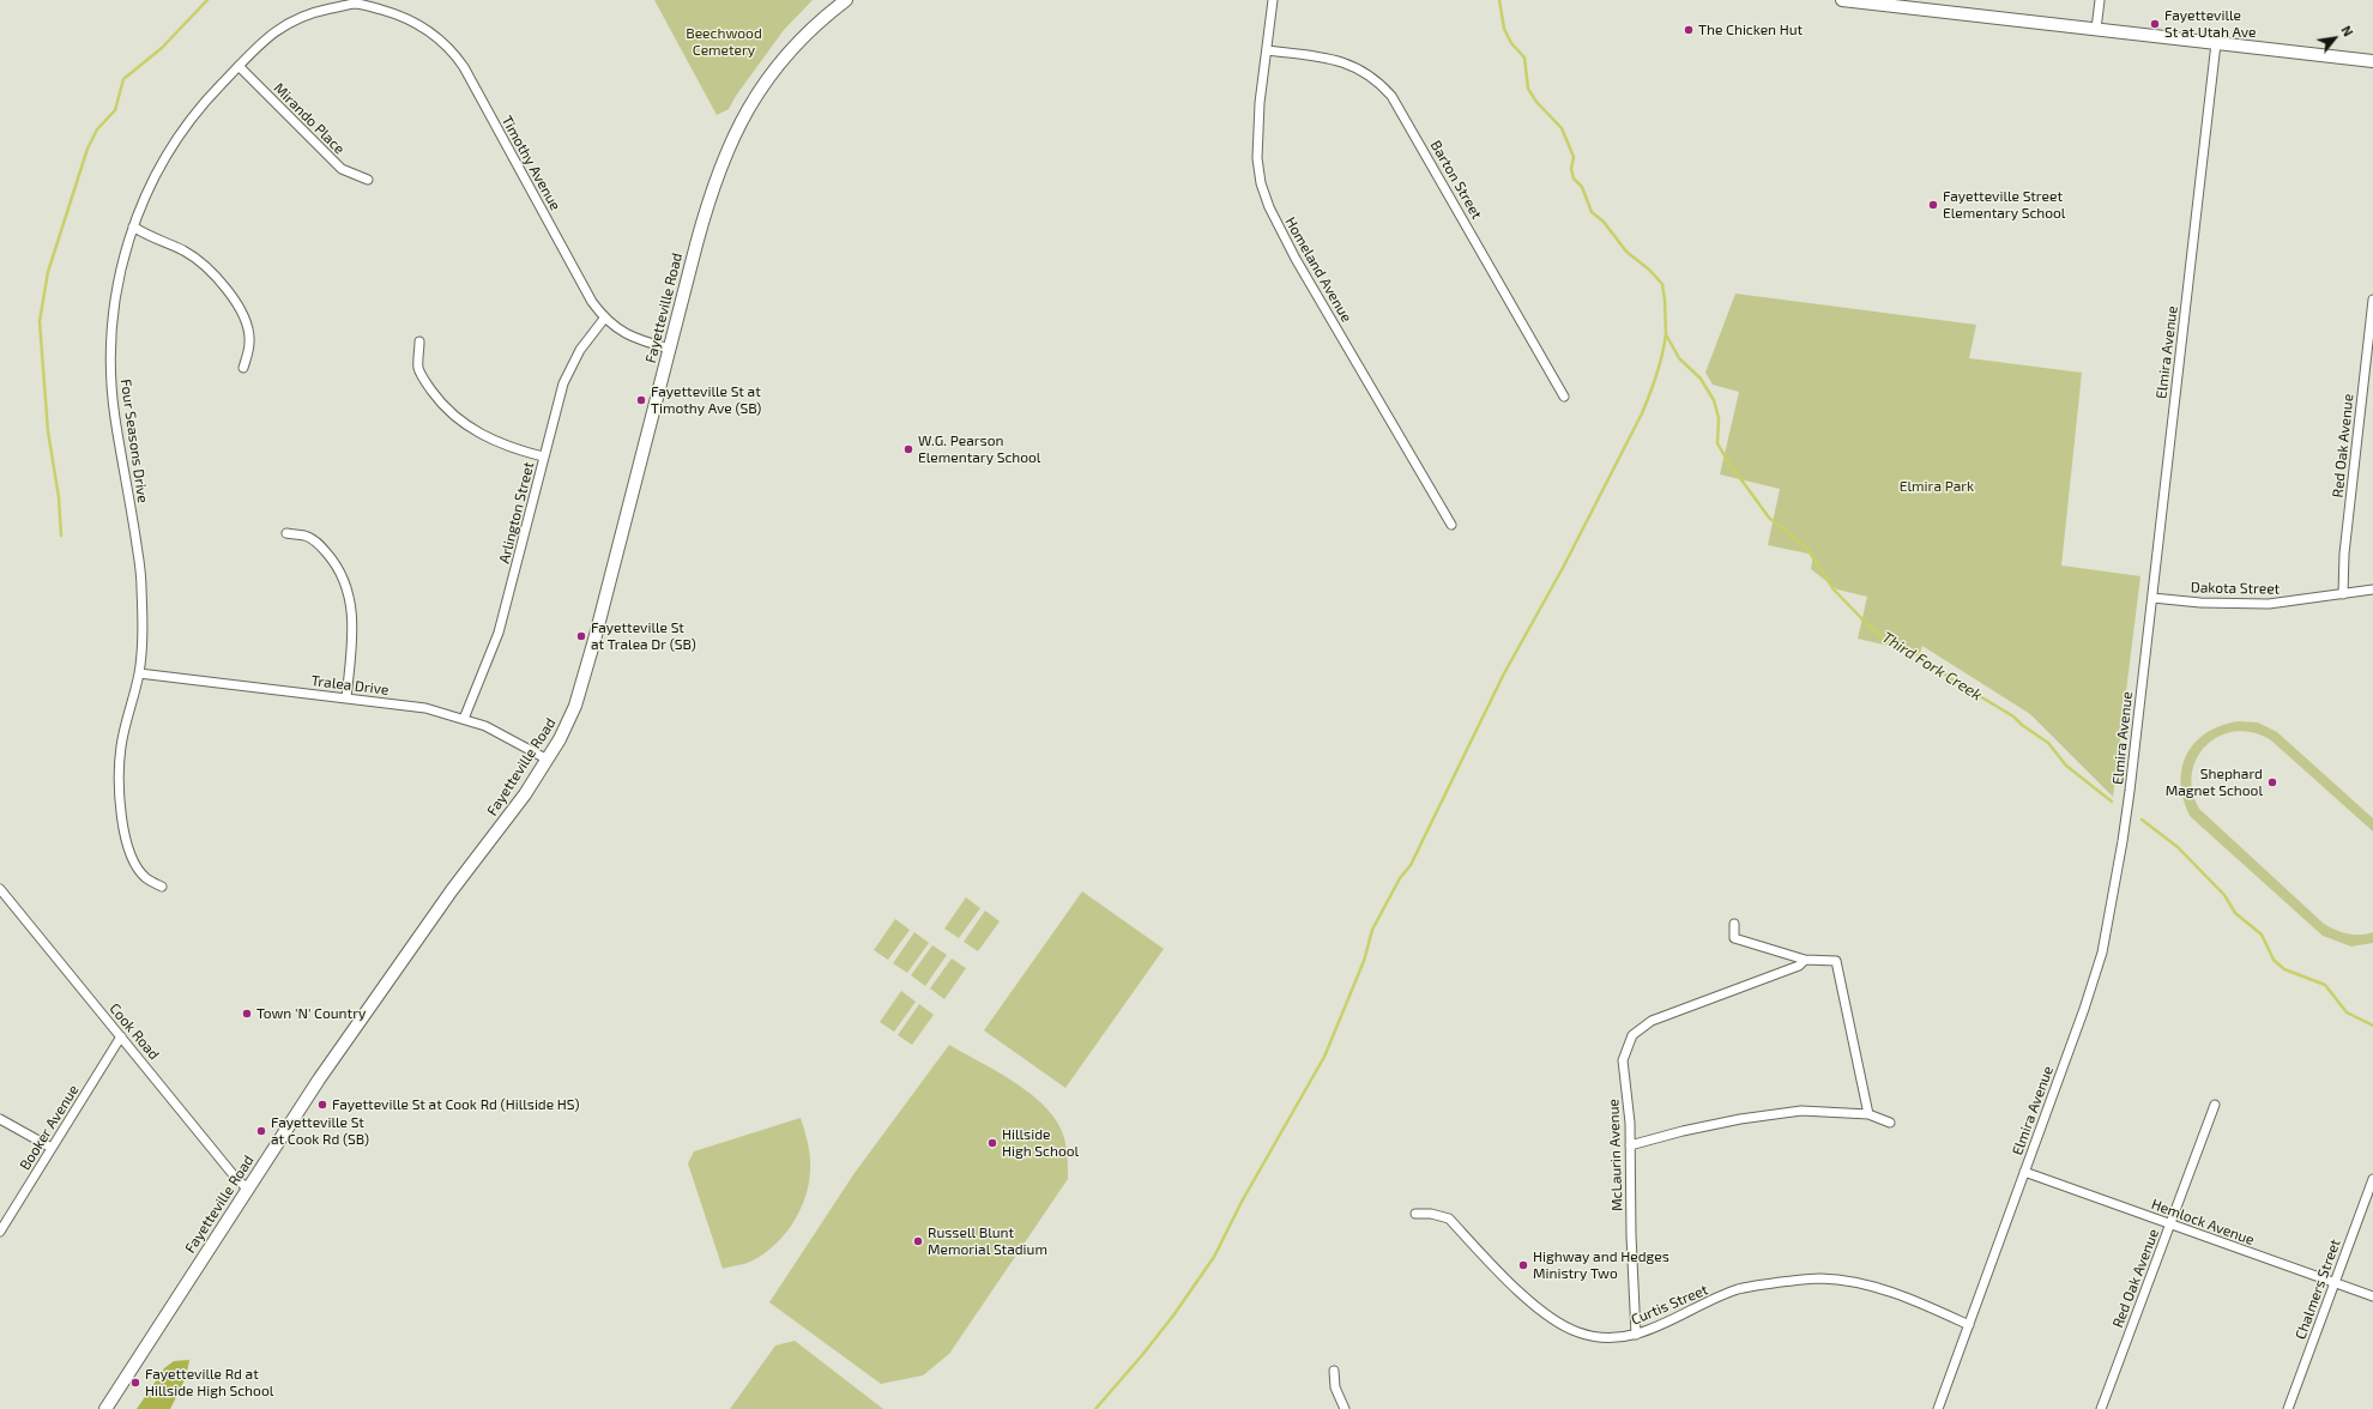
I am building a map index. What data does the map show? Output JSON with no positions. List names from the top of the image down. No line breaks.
{"streets":{"main road":["Fayetteville Road"],"street":["Mirando Place","Timothy Avenue","Barton Street","Homeland Avenue","Elmira Avenue","Four Seasons Drive","Red Oak Avenue","Arlington Street","Dakota Street","Tralea Drive","Cook Road","Booker Avenue","McLaurin Avenue","Hemlock Avenue","Chalmers Street","Curtis Street"]},"crossings":[["Mirando Place","Four Seasons Drive"],["Timothy Avenue","Fayetteville Road"],["Timothy Avenue","Four Seasons Drive"],["Timothy Avenue","Arlington Street"],["Barton Street","Homeland Avenue"],["Fayetteville Road","Tralea Drive"],["Fayetteville Road","Cook Road"],["Elmira Avenue","Dakota Street"],["Elmira Avenue","Hemlock Avenue"],["Elmira Avenue","Curtis Street"],["Four Seasons Drive","Tralea Drive"],["Red Oak Avenue","Dakota Street"],["Red Oak Avenue","Hemlock Avenue"],["Arlington Street","Tralea Drive"],["Cook Road","Booker Avenue"],["McLaurin Avenue","Curtis Street"],["Hemlock Avenue","Chalmers Street"]],"water":["Third Fork Creek"],"parks":["Beechwood Cemetery","Elmira Park"],"places":["Fayetteville St at Utah Ave","The Chicken Hut","Fayetteville Street Elementary School","Fayetteville St at Timothy Ave (SB)","W.G. Pearson Elementary School","Fayetteville St at Tralea Dr (SB)","Shephard Magnet School","Town 'N' Country","Fayetteville St at Cook Rd (Hillside HS)","Fayetteville St at Cook Rd (SB)","Hillside High School","Russell Blunt Memorial Stadium","Highway and Hedges Ministry Two","Fayetteville Rd at Hillside High School"],"north":"top right"}
